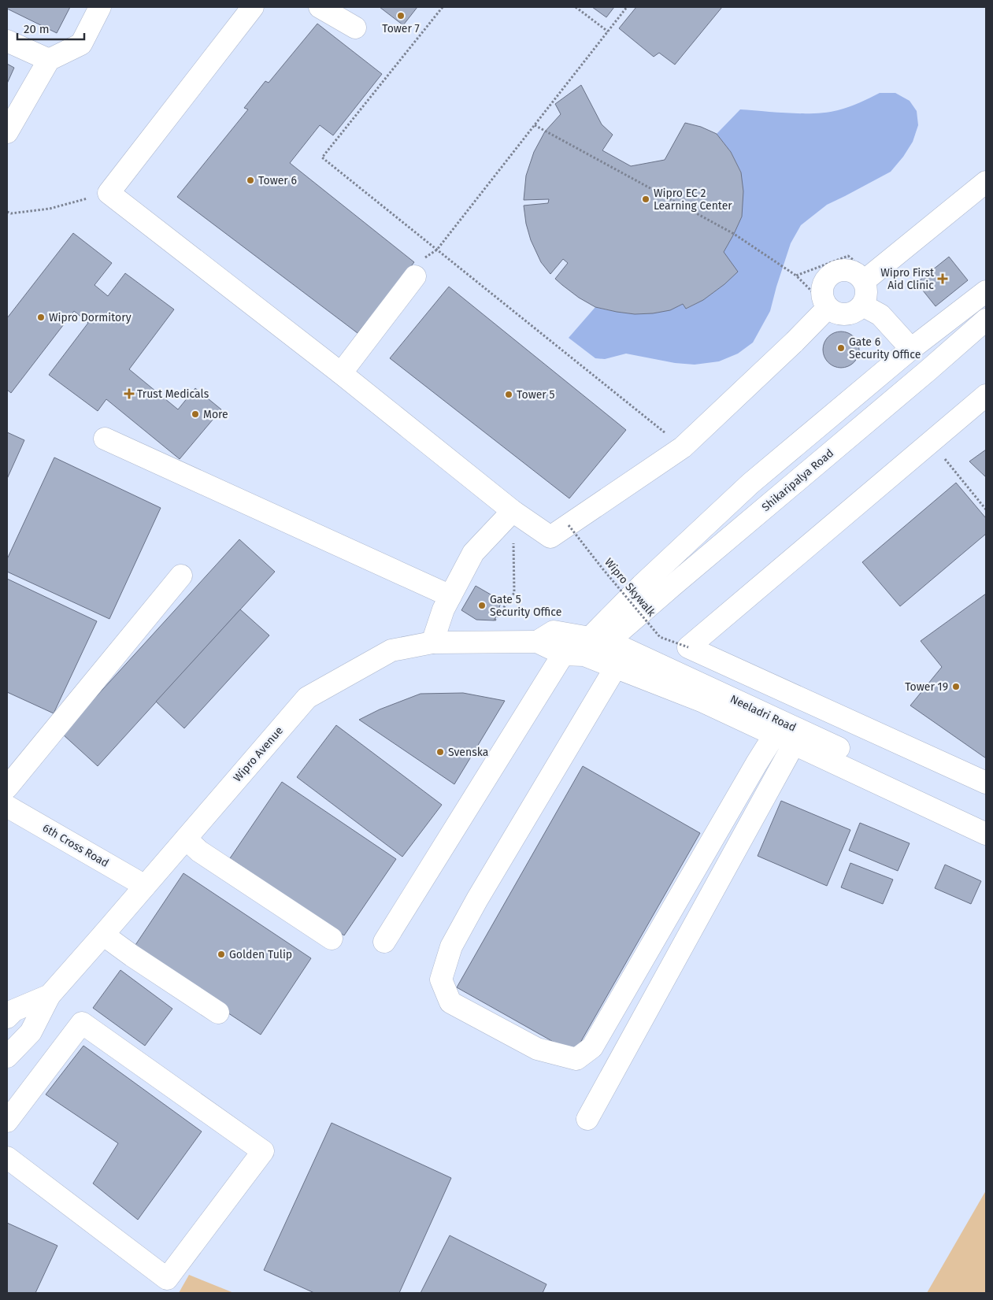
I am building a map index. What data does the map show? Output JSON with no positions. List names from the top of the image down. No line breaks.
{"streets":{"main road":["Shikaripalya Road","Neeladri Road","Wipro Avenue","6th Cross Road"],"path":["Wipro Skywalk"]},"crossings":[["Shikaripalya Road","Neeladri Road"],["Shikaripalya Road","Wipro Avenue"],["Neeladri Road","Wipro Avenue"],["Wipro Avenue","6th Cross Road"]],"places":{"other":["Tower 7","Tower 6","Wipro EC 2 Learning Center","Wipro Dormitory","Gate 6 Security Office","Tower 5","More","Gate 5 Security Office","Tower 19","Svenska","Golden Tulip"],"health":["Wipro First Aid Clinic","Trust Medicals"]},"scale_bar":"20 m"}
